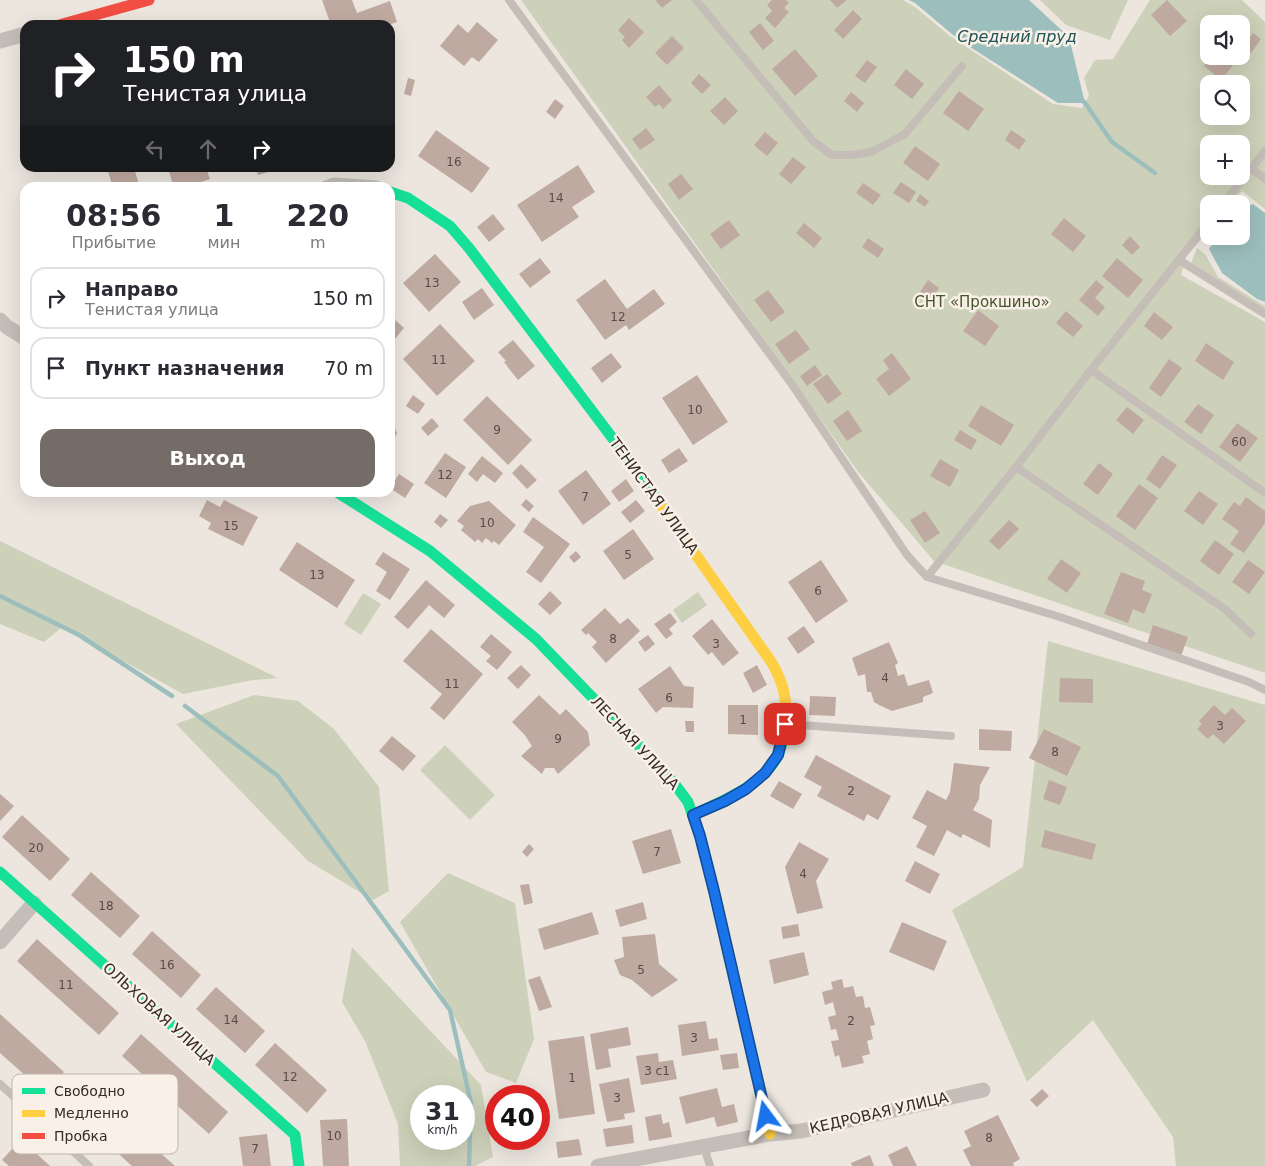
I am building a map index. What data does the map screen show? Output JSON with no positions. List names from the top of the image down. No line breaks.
{"streets":{"street":["ТЕНИСТАЯ УЛИЦА","ЛЕСНАЯ УЛИЦА","ОЛЬХОВАЯ УЛИЦА","КЕДРОВАЯ УЛИЦА"]},"crossings":[["ТЕНИСТАЯ УЛИЦА","ЛЕСНАЯ УЛИЦА"],["ЛЕСНАЯ УЛИЦА","КЕДРОВАЯ УЛИЦА"]],"water":["Средний пруд"],"parks":["СНТ «Прокшино»"],"house_numbers":["16","14","13","12","11","10","9","60","12","7","10","15","5","13","6","8","3","4","11","6","1","3","9","8","2","20","7","4","18","16","5","11","14","2","3","3 с1","12","1","3","10","8","7"],"legend":["Свободно","Медленно","Пробка"],"page":{"map_buttons":["+","−"],"turn":["150 m","Тенистая улица"],"eta":["08:56","Прибытие","1","мин","220","m"],"list":[{"name":"Направо","note":"Тенистая улица","value":"150 m"},{"name":"Пункт назначения","value":"70 m"}],"buttons":"Выход","speed":"31 km/h","limit":"40"}}
